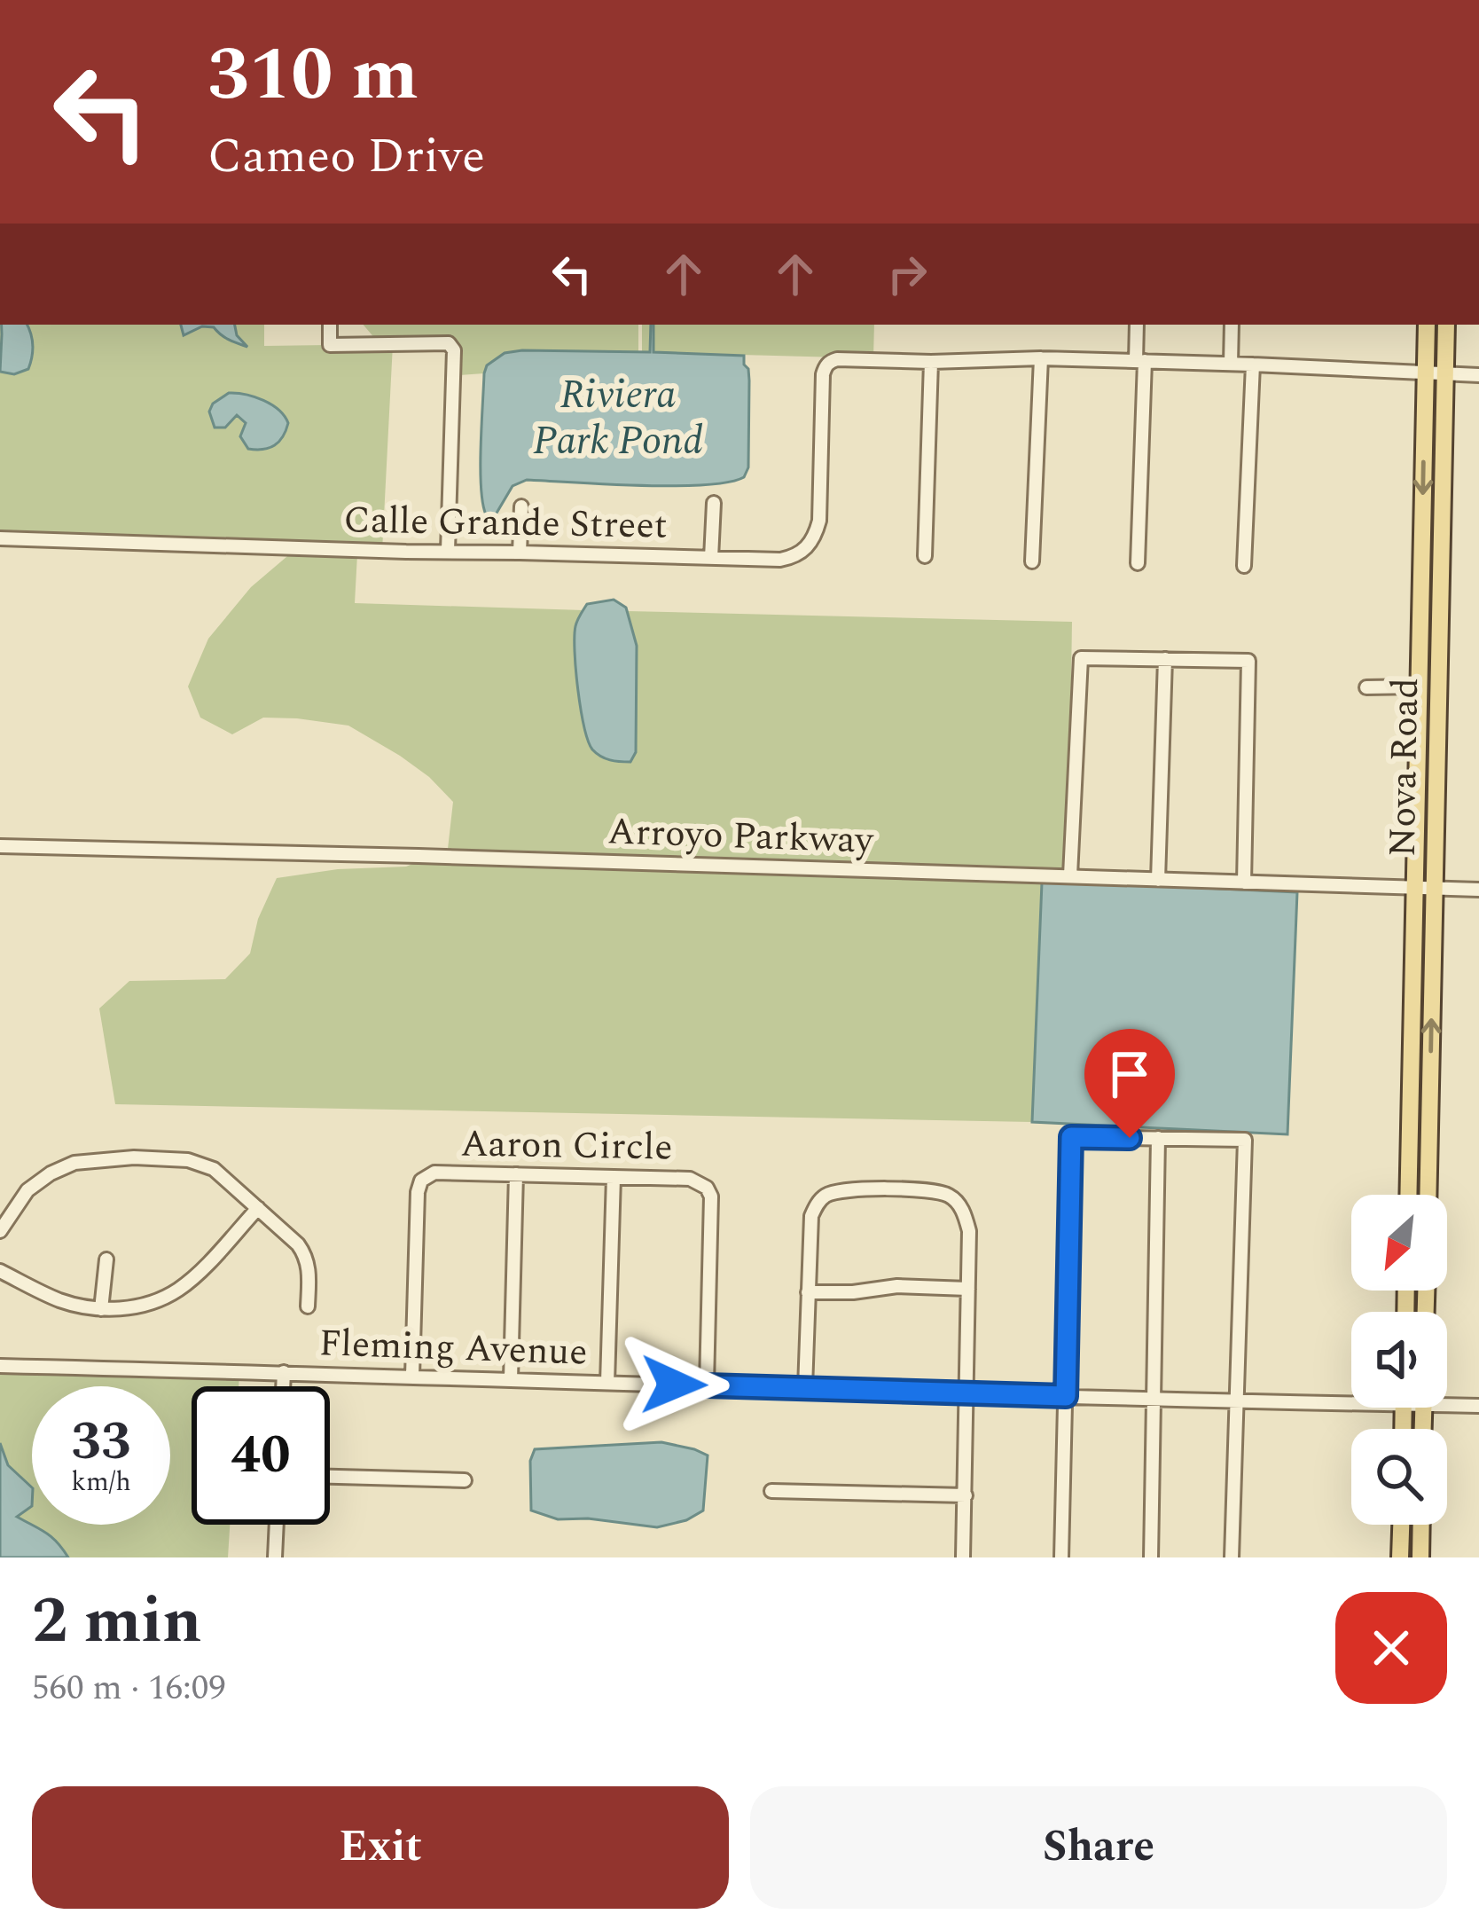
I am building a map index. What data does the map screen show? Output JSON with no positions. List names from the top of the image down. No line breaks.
{"streets":{"main road":["Nova Road"],"street":["Calle Grande Street","Arroyo Parkway","Aaron Circle","Fleming Avenue"]},"crossings":[["Nova Road","Arroyo Parkway"],["Aaron Circle","Fleming Avenue"]],"water":["Riviera Park Pond"],"north":"bottom left","page":{"turn":["310 m","Cameo Drive"],"speed":"33 km/h","limit":"40","heading":["2 min","560 m · 16:09"],"buttons":["Exit","Share"]}}
